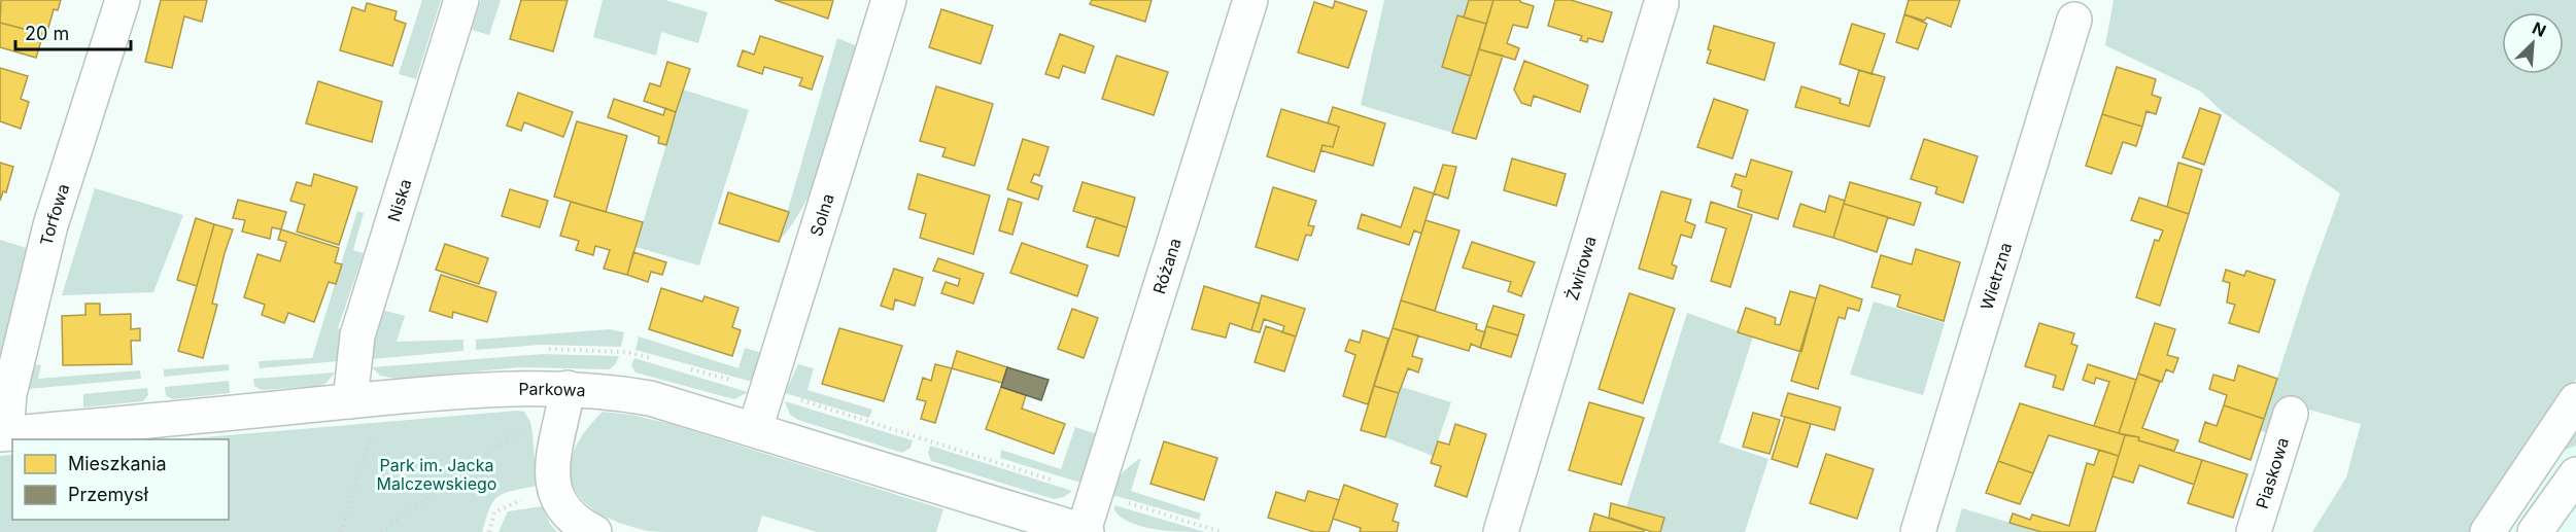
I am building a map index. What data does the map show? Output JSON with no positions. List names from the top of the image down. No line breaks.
{"streets":{"street":["Niska","Torfowa","Solna","Różana","Żwirowa","Wietrzna","Parkowa","Piaskowa"]},"crossings":[["Niska","Parkowa"],["Torfowa","Parkowa"],["Solna","Parkowa"],["Różana","Parkowa"]],"parks":["Park im. Jacka Malczewskiego"],"legend":["Mieszkania","Przemysł"],"scale_bar":"20 m","north":"top right"}
